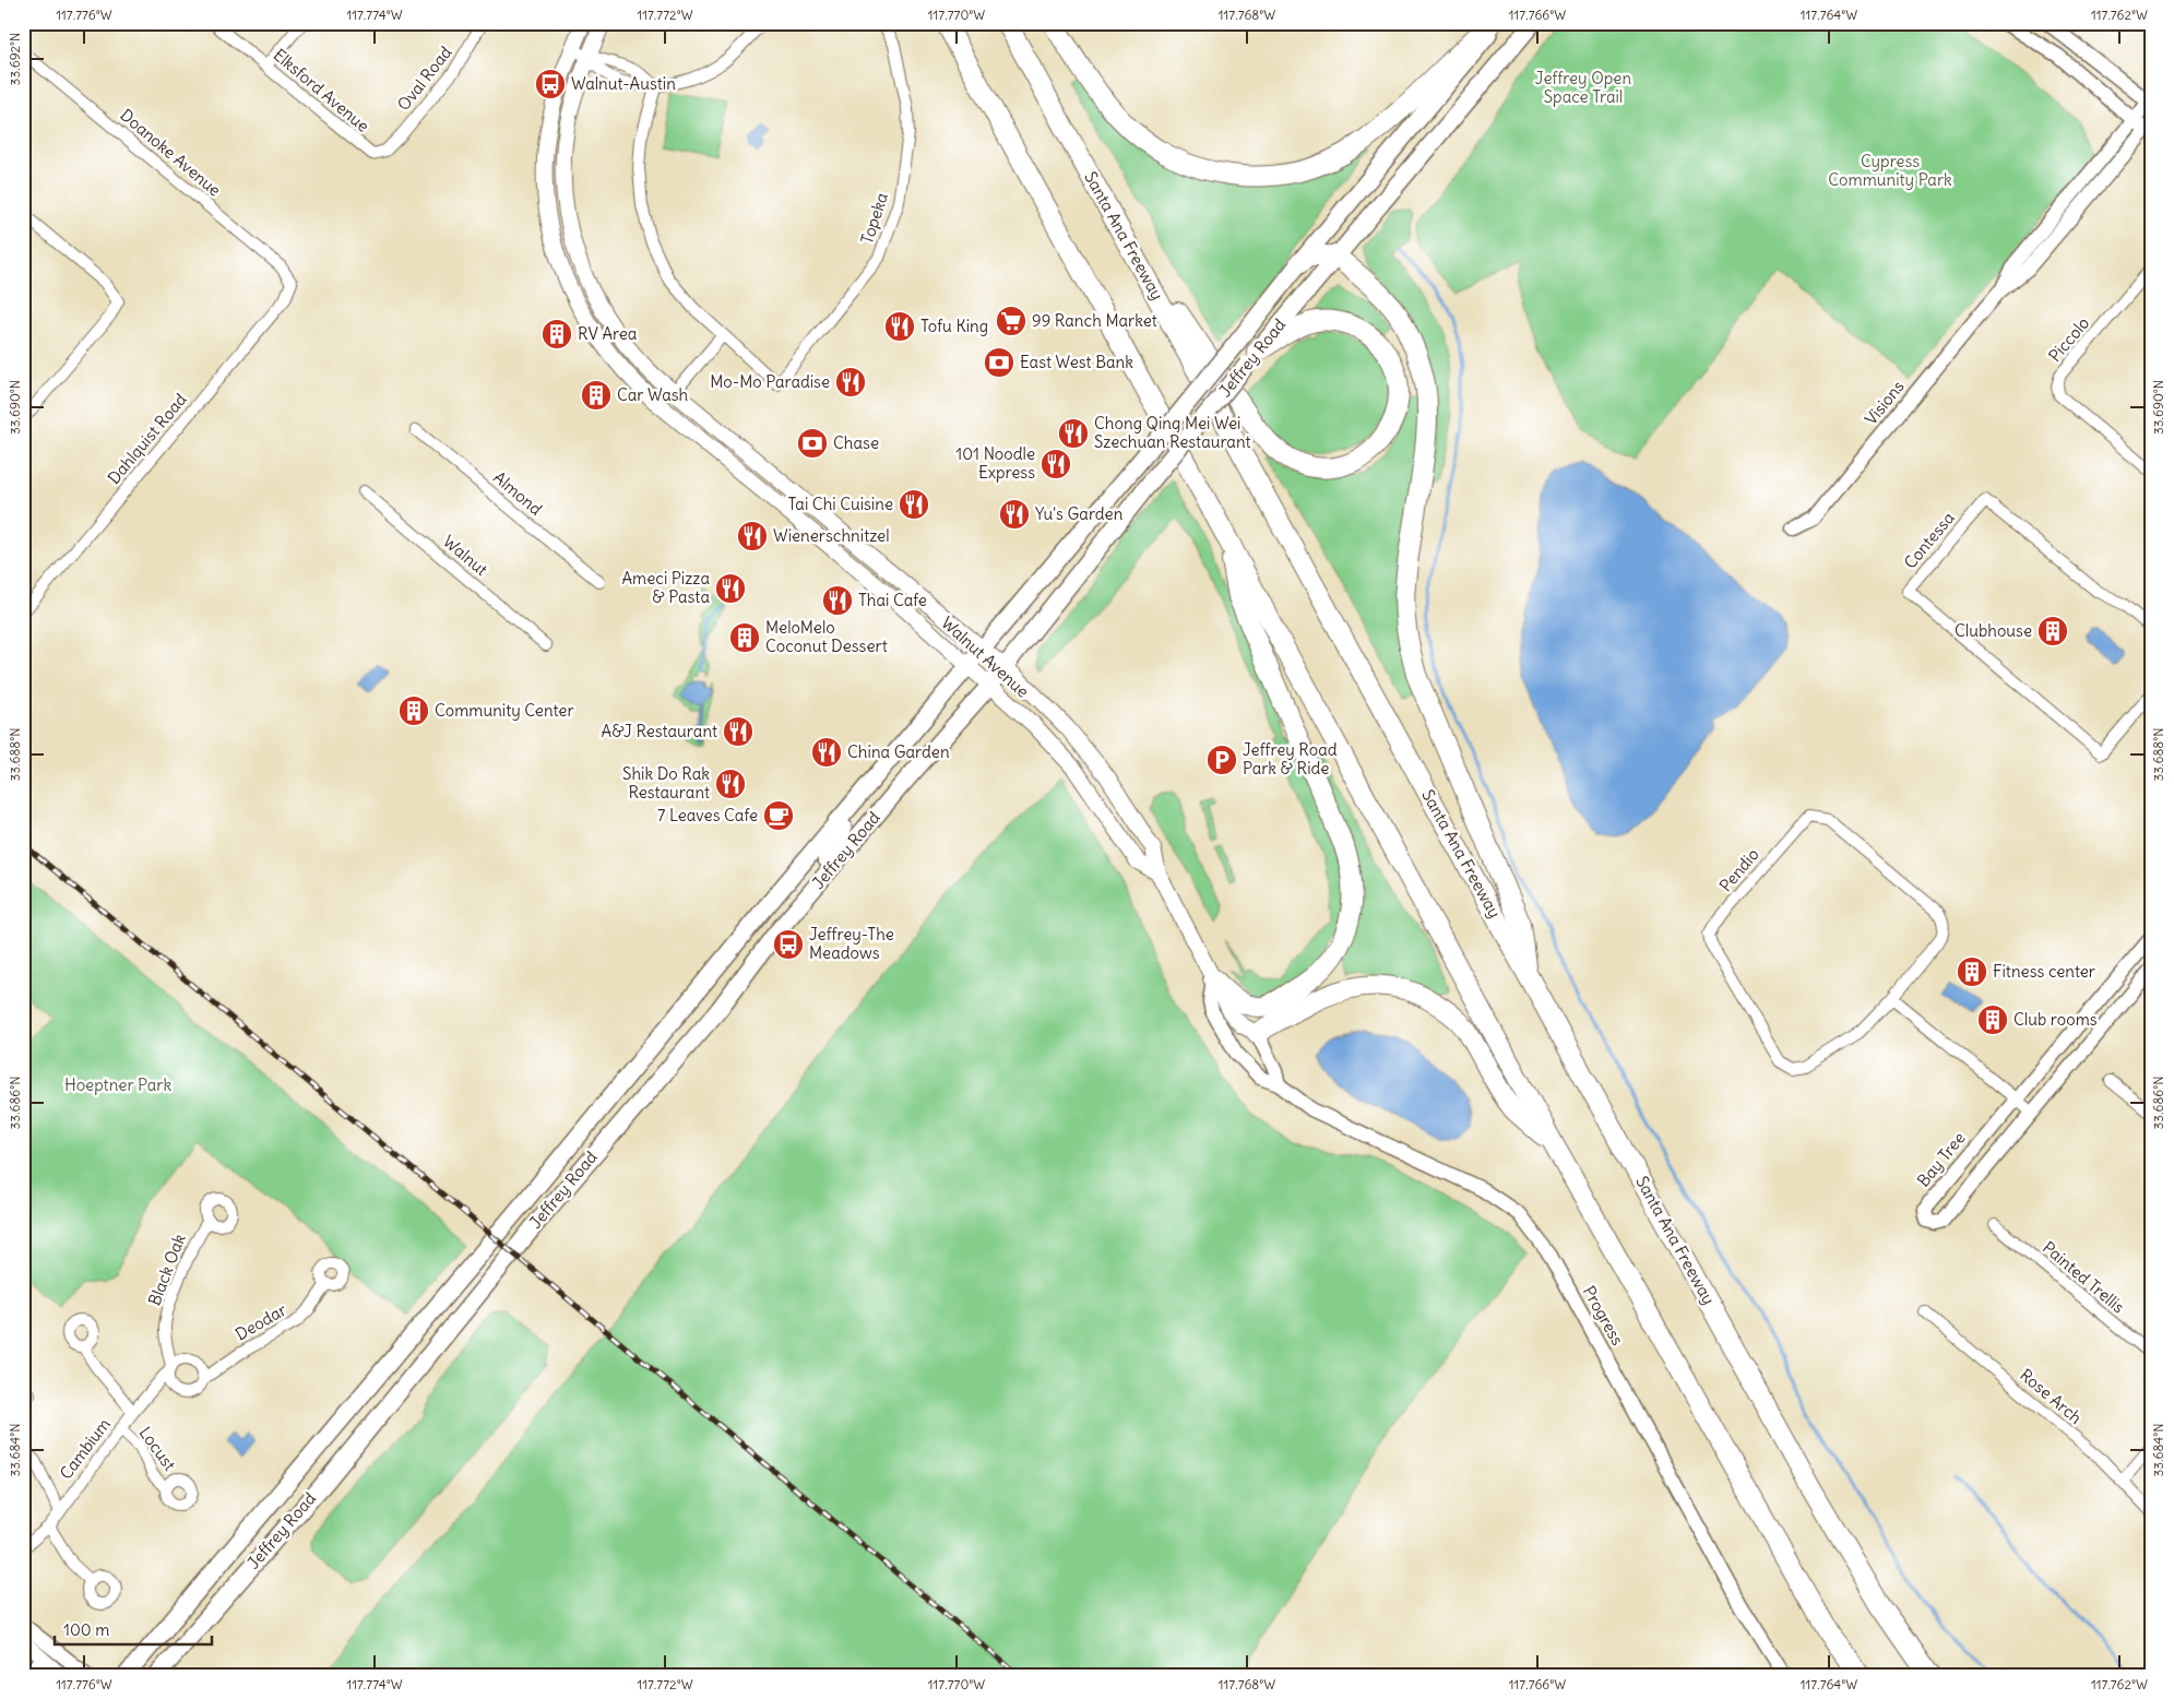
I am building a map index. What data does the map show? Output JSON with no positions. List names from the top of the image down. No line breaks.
{"streets":{"highway":["Santa Ana Freeway"],"main road":["Jeffrey Road","Walnut Avenue"],"street":["Oval Road","Elksford Avenue","Doanoke Avenue","Topeka","Piccolo","Visions","Dahlquist Road","Almond","Contessa","Walnut","Pendio","Bay Tree","Black Oak","Painted Trellis","Progress","Deodar","Rose Arch","Cambium","Locust"]},"crossings":[["Oval Road","Elksford Avenue"],["Doanoke Avenue","Dahlquist Road"],["Jeffrey Road","Walnut Avenue"],["Walnut Avenue","Progress"],["Black Oak","Deodar"],["Black Oak","Cambium"],["Deodar","Cambium"],["Cambium","Locust"]],"parks":["Jeffrey Open Space Trail","Cypress Community Park","Hoeptner Park"],"places":{"bus stop":["Walnut-Austin","Jeffrey-The Meadows"],"supermarket":["99 Ranch Market"],"restaurant":["Tofu King","Mo-Mo Paradise","Chong Qing Mei Wei Szechuan Restaurant","101 Noodle Express","Tai Chi Cuisine","Yu's Garden","Wienerschnitzel","Ameci Pizza & Pasta","Thai Cafe","A&J Restaurant","China Garden","Shik Do Rak Restaurant"],"building":["RV Area","Car Wash","Clubhouse","MeloMelo Coconut Dessert","Community Center","Fitness center","Club rooms"],"bank":["East West Bank","Chase"],"parking":["Jeffrey Road Park & Ride"],"cafe":["7 Leaves Cafe"]},"scale_bar":"100 m","coordinates":["117.776°W","117.774°W","117.772°W","117.770°W","117.768°W","117.766°W","117.764°W","117.762°W","33.692°N","33.690°N","33.688°N","33.686°N","33.684°N"]}
